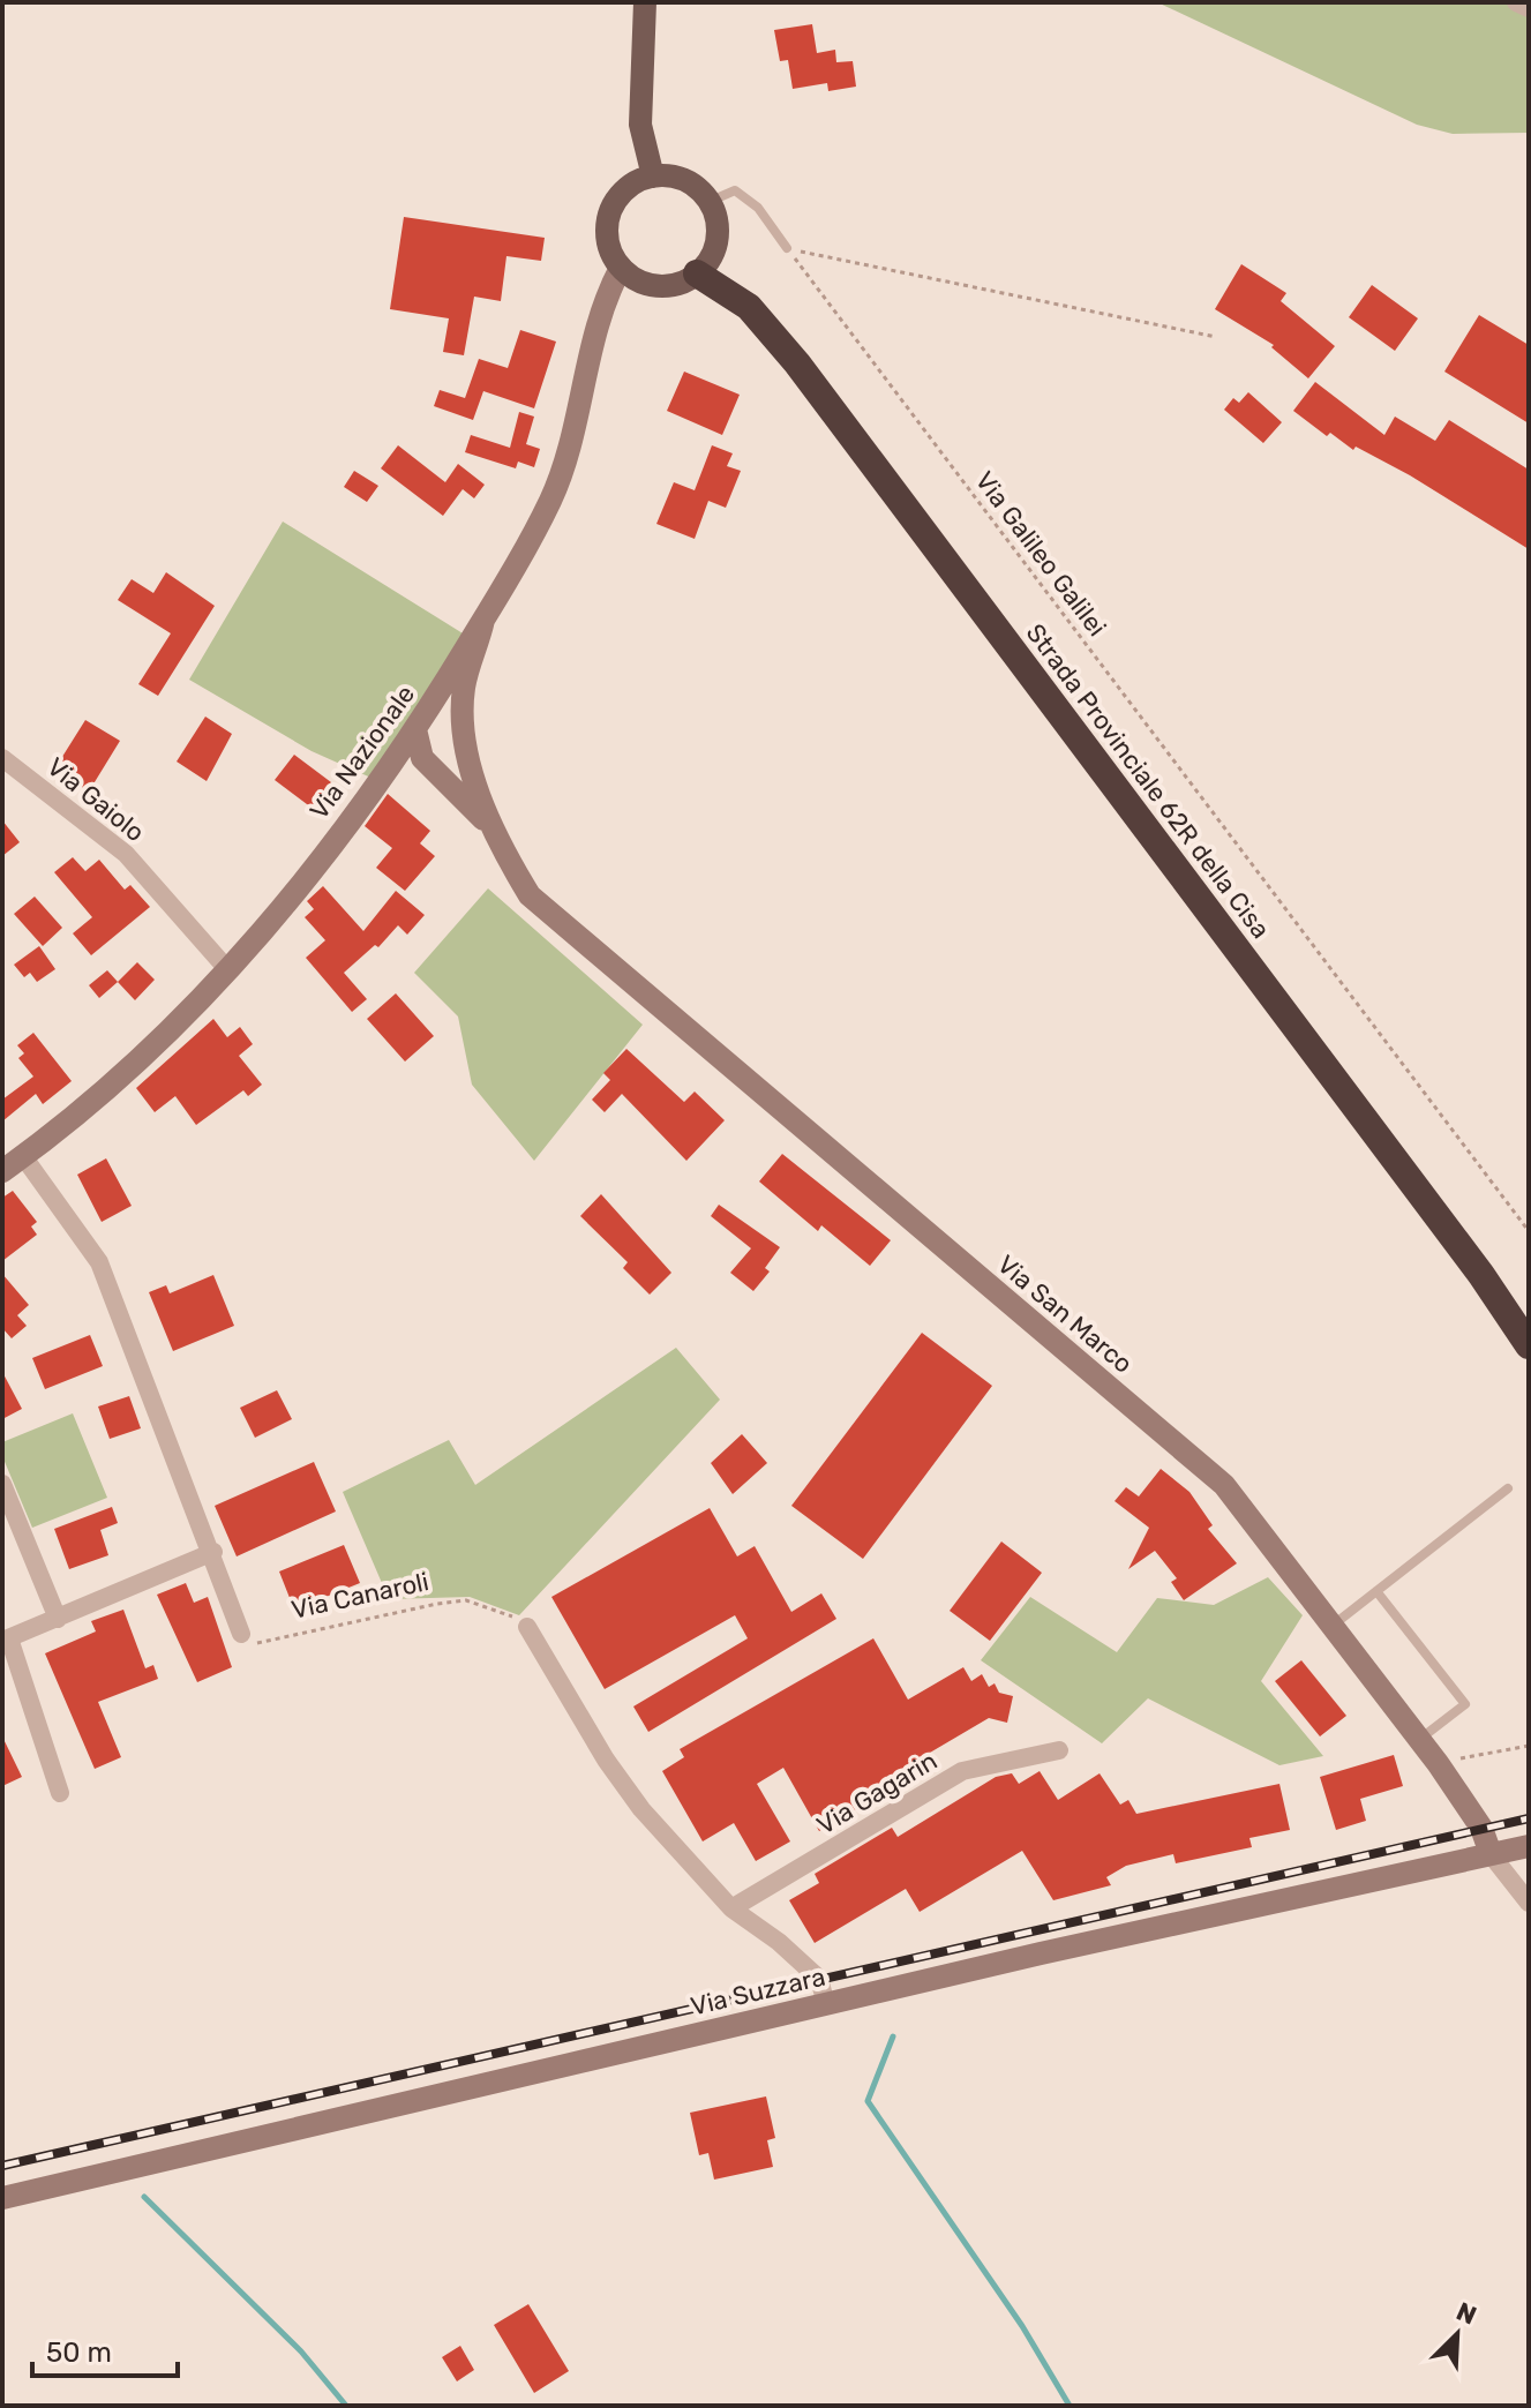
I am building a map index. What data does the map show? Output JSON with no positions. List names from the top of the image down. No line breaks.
{"streets":{"highway":["Strada Provinciale 62R della Cisa"],"street":["Via Nazionale","Via Gaiolo","Via San Marco","Via Gagarin","Via Suzzara"],"path":["Via Galileo Galilei","Via Canaroli"]},"crossings":[["Via Nazionale","Strada Provinciale 62R della Cisa"],["Via Nazionale","Via Gaiolo"],["Via Nazionale","Via San Marco"],["Via San Marco","Via Suzzara"]],"scale_bar":"50 m","north":"top right"}
